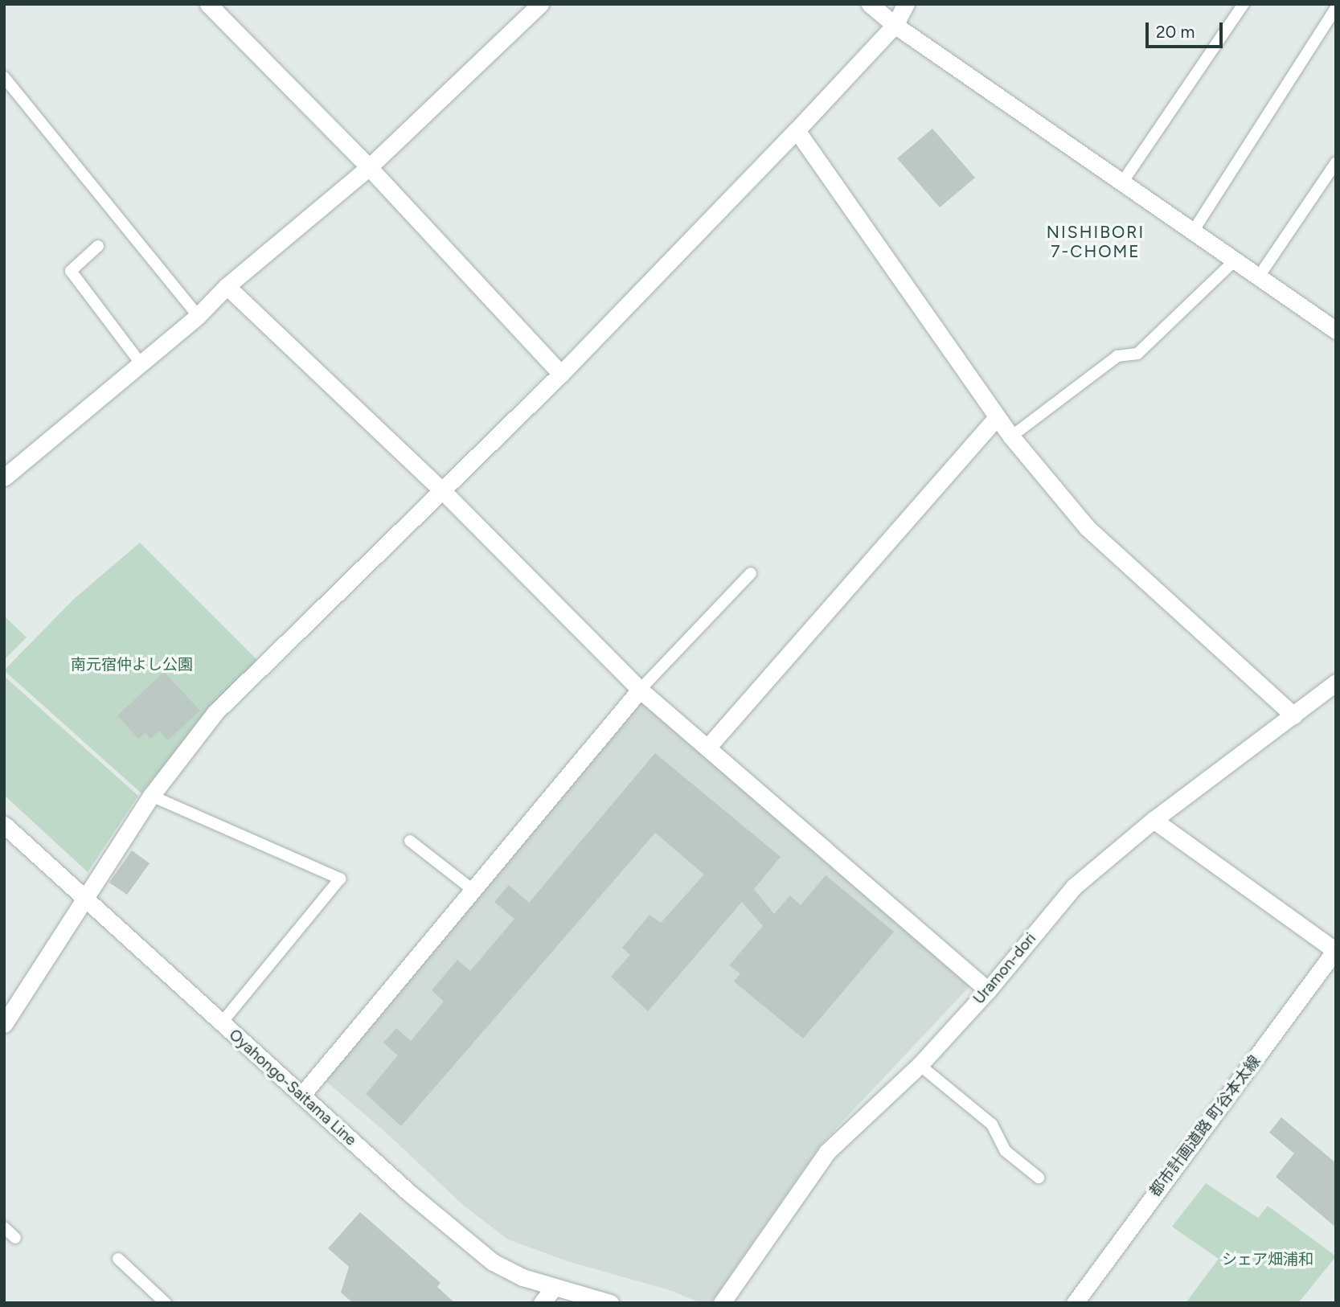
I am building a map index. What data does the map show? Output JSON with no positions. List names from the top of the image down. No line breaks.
{"streets":{"street":["Uramon-dori","Oyahongo-Saitama Line","都市計画道路 町谷本太線"]},"districts":["NISHIBORI 7-CHOME"],"parks":["南元宿仲よし公園","シェア畑浦和"],"scale_bar":"20 m"}
